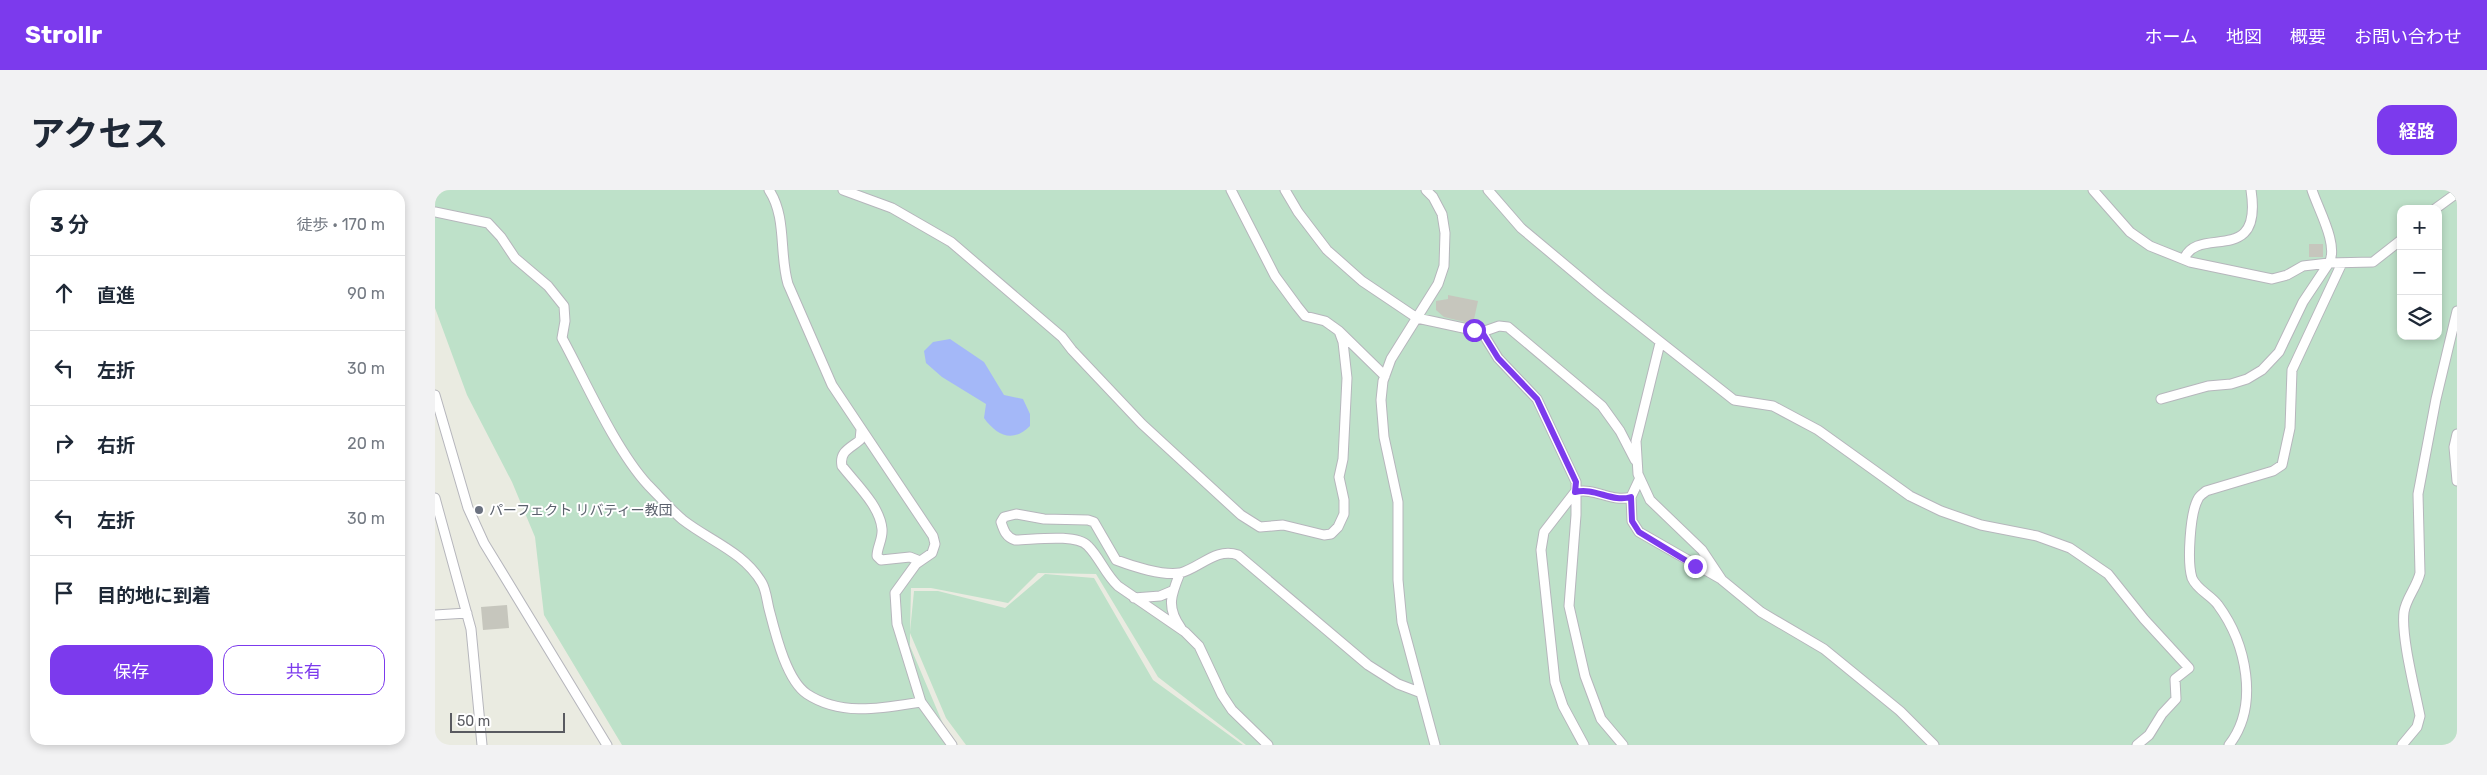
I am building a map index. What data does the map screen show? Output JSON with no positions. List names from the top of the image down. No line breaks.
{"places":["パーフェクト リバティー教団"],"scale_bar":"50 m","page":{"header":"Strollr","nav":["ホーム","地図","概要","お問い合わせ"],"title":"アクセス","buttons":["経路",["保存","共有"]],"heading":["3 分","徒歩 · 170 m"],"map_buttons":["+","−"],"list":[["直進","90 m"],["左折","30 m"],["右折","20 m"],["左折","30 m"],"目的地に到着"],"scale":"50 m"}}
